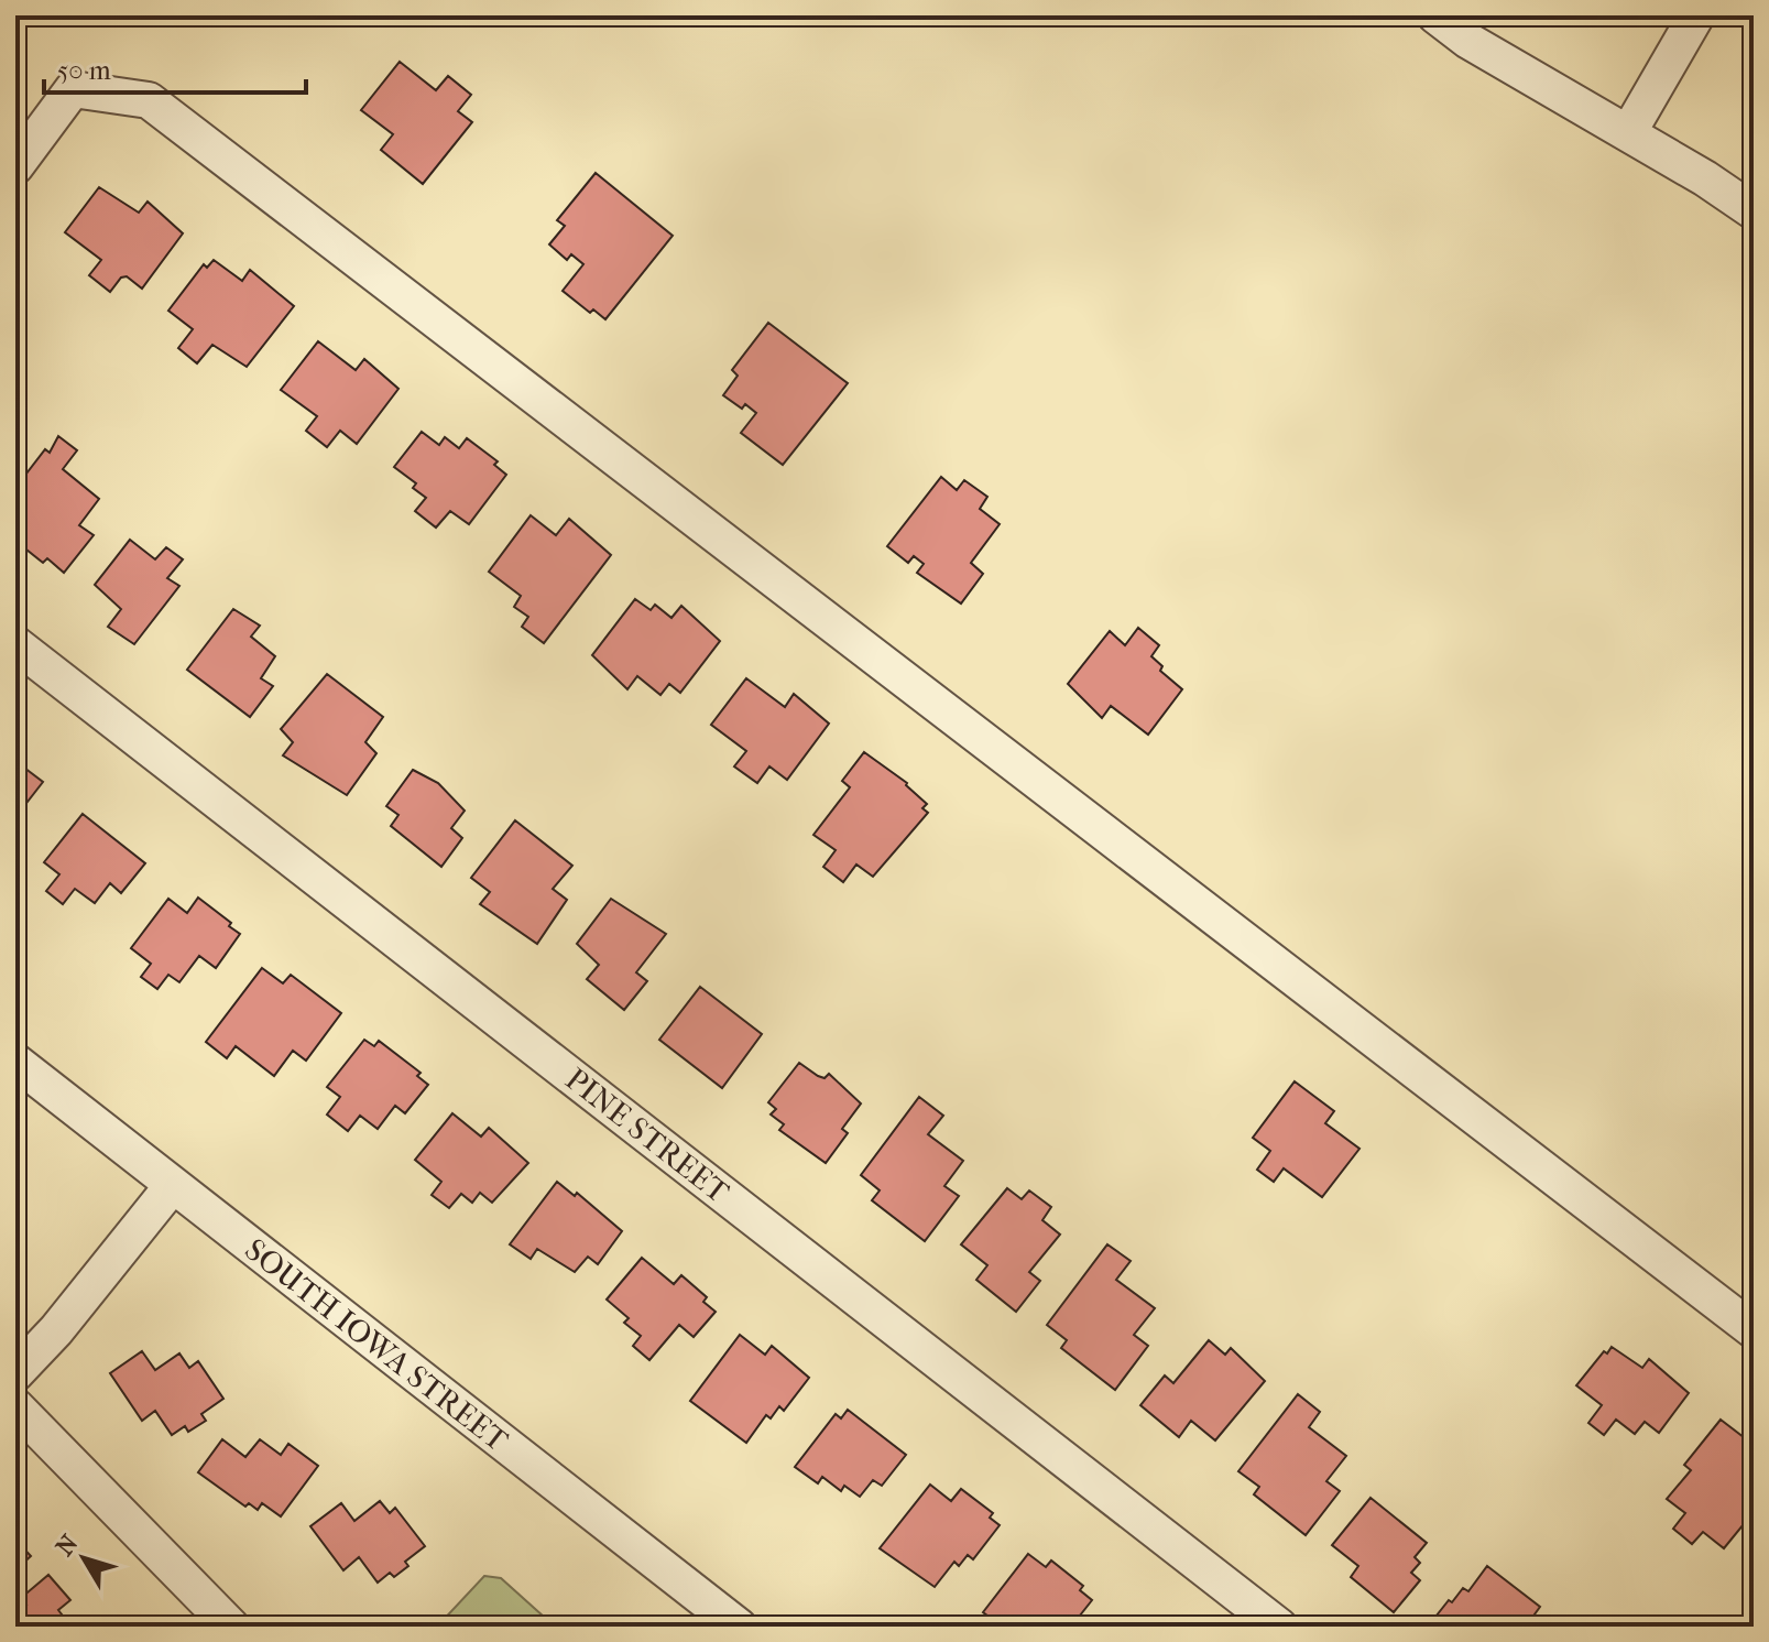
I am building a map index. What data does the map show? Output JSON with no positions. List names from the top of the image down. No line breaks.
{"streets":{"street":["PINE STREET","SOUTH IOWA STREET"]},"scale_bar":"50 m","north":"top left"}
